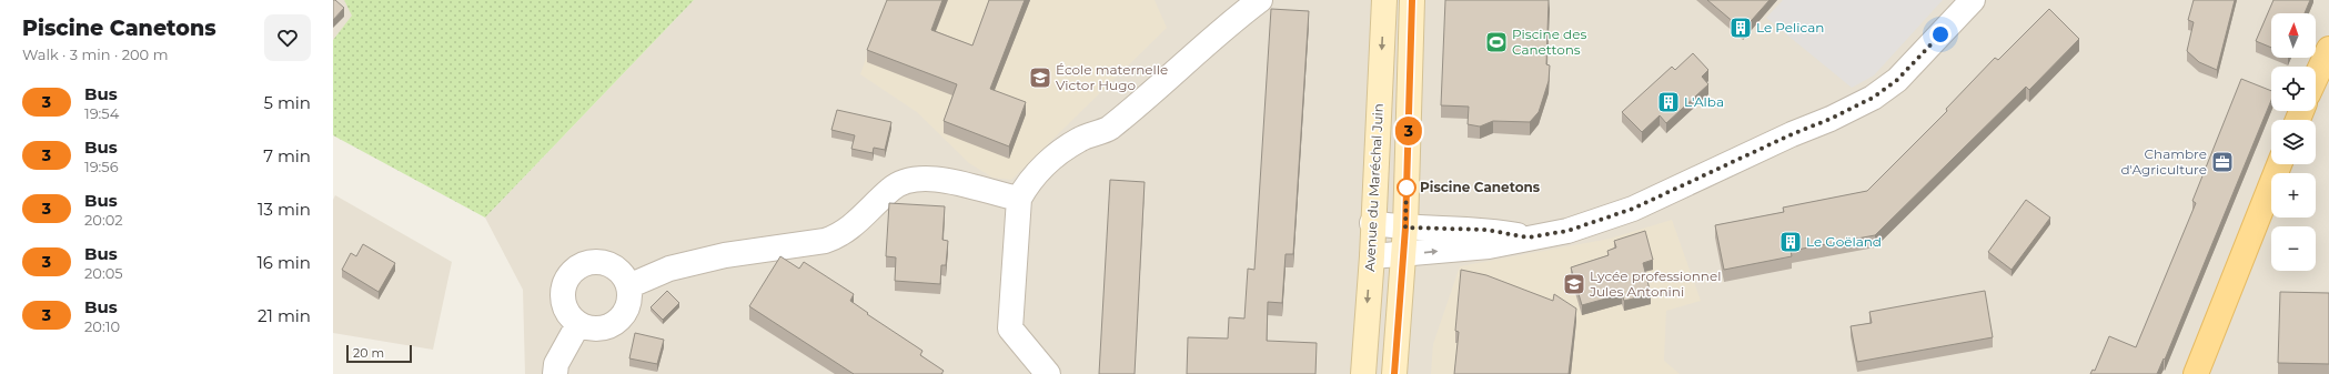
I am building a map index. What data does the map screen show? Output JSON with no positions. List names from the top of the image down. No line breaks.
{"streets":{"main road":["Avenue du Maréchal Juin"]},"places":{"building":["Le Pelican","L'Alba","Le Goëland"],"sports":["Piscine des Canettons"],"school or university":["École maternelle Victor Hugo","Lycée professionnel Jules Antonini"],"office":["Chambre d'Agriculture"],"other":["Piscine Canetons"]},"lines":["bus line 3"],"scale_bar":"20 m","north":"top","page":{"heading":["Piscine Canetons","Walk · 3 min · 200 m"],"on_map":"3","map_buttons":["+","−"],"list":[{"mark":"3","name":"Bus","note":"19:54","value":"5 min"},{"mark":"3","name":"Bus","note":"19:56","value":"7 min"},{"mark":"3","name":"Bus","note":"20:02","value":"13 min"},{"mark":"3","name":"Bus","note":"20:05","value":"16 min"},{"mark":"3","name":"Bus","note":"20:10","value":"21 min"}],"scale":"20 m"}}
